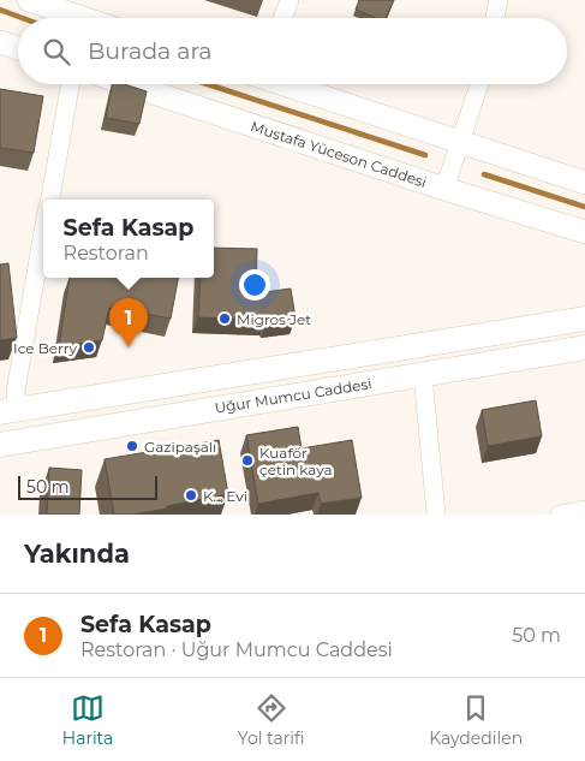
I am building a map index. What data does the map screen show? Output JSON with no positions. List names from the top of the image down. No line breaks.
{"streets":{"main road":["Uğur Mumcu Caddesi"],"street":["Mustafa Yüceson Caddesi"]},"places":["Migros Jet","Ice Berry","Gazipaşalı","Kuaför çetin kaya","K... Evi"],"scale_bar":"50 m","page":{"search":"Burada ara","popup":["Sefa Kasap","Restoran"],"pins":"1","scale":"50 m","heading":"Yakında","list":[{"mark":"1","name":"Sefa Kasap","note":"Restoran · Uğur Mumcu Caddesi","value":"50 m"}],"nav":["Harita","Yol tarifi","Kaydedilen"]}}
